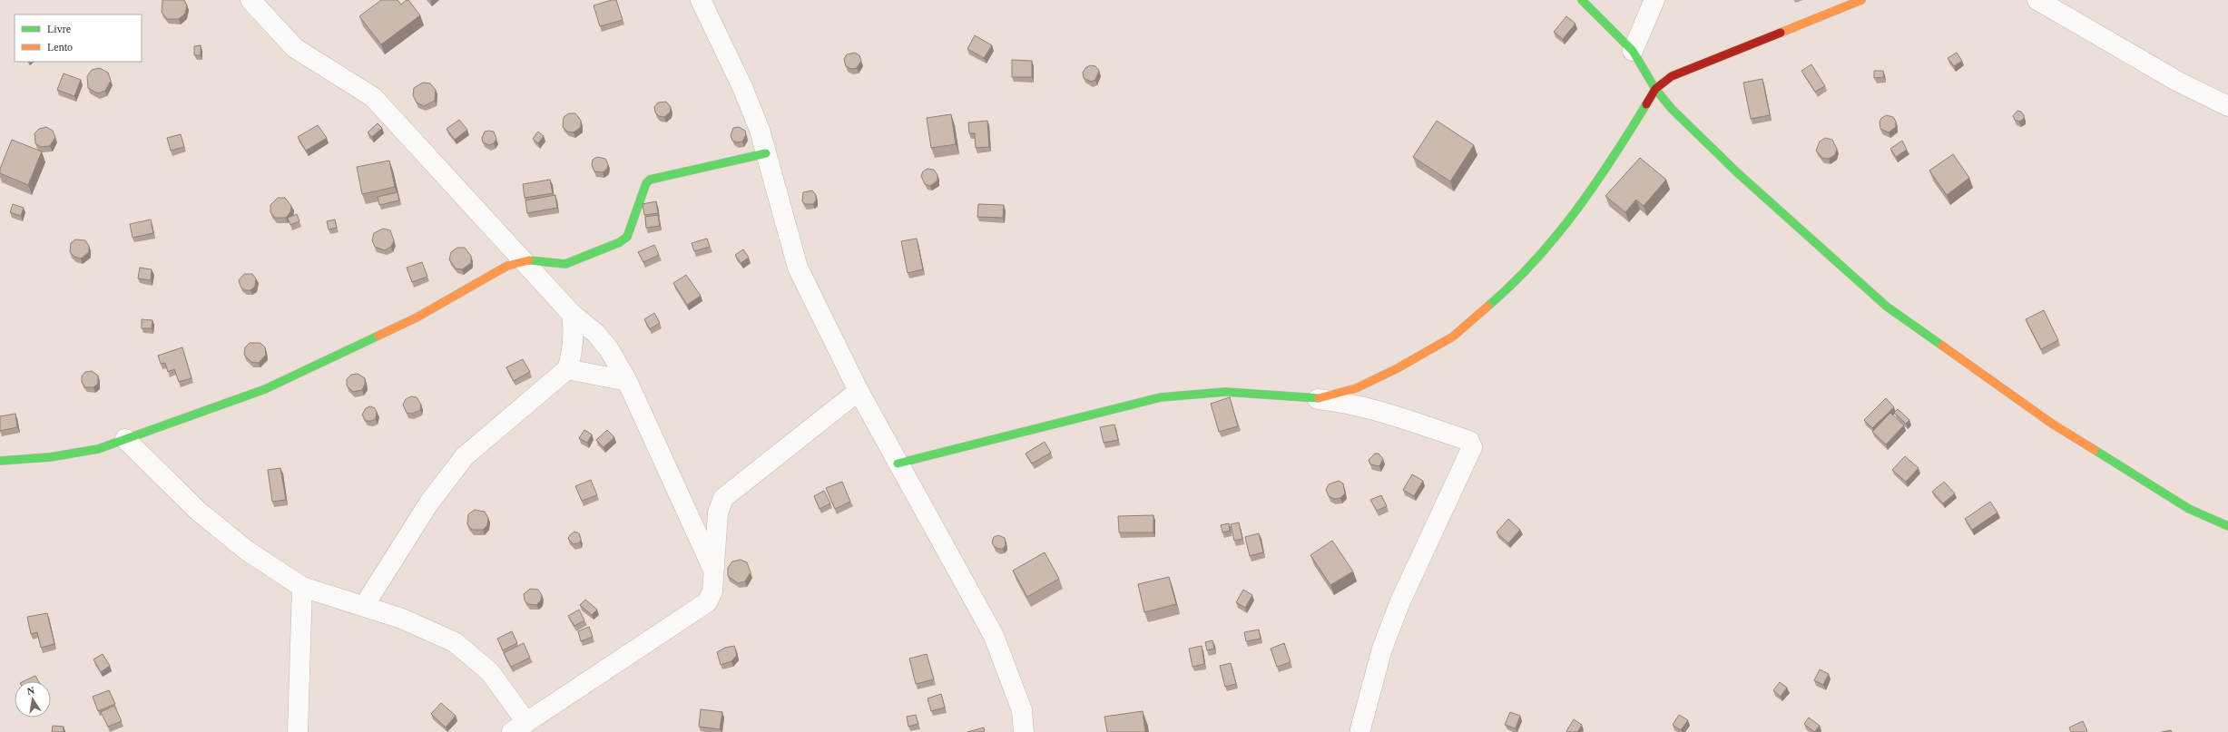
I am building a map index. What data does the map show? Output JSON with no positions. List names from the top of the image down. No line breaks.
{"legend":["Livre","Lento"],"north":"top"}
